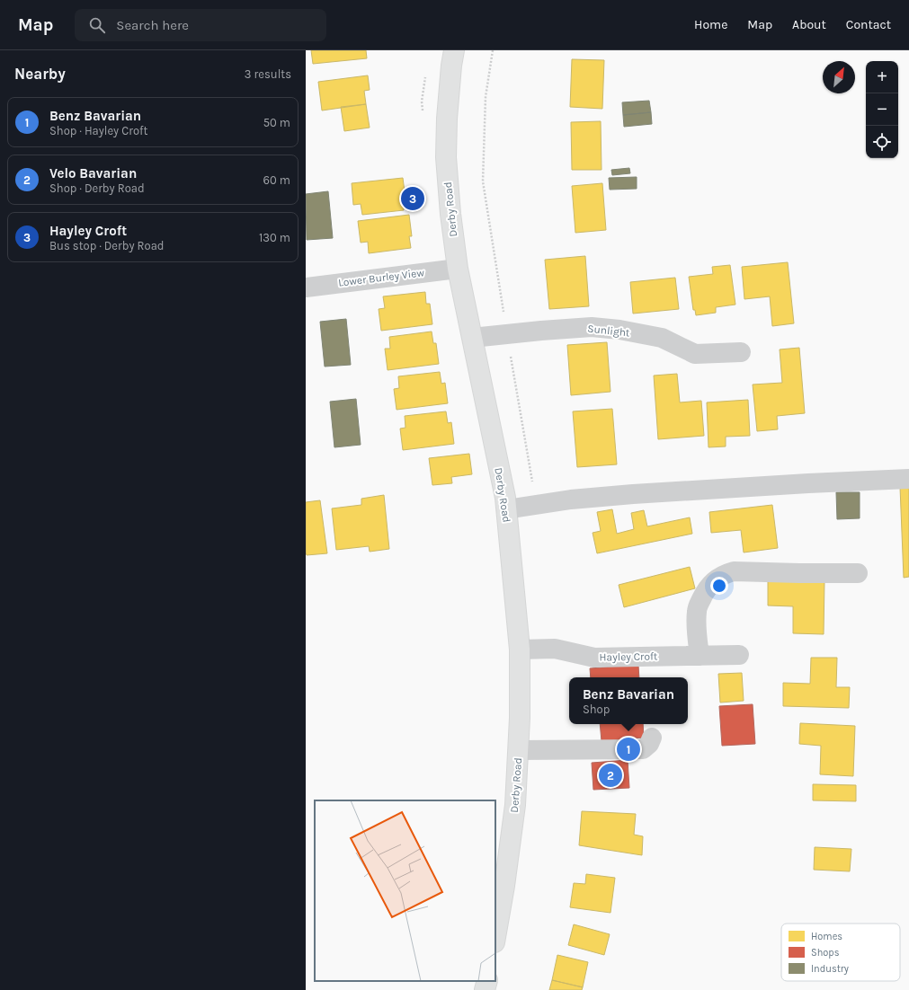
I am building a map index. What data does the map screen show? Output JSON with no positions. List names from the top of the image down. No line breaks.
{"streets":{"highway":["Derby Road"],"street":["Lower Burley View","Sunlight","Hayley Croft"]},"crossings":[["Derby Road","Lower Burley View"],["Derby Road","Sunlight"],["Derby Road","Hayley Croft"]],"legend":["Homes","Shops","Industry"],"north":"top right","page":{"header":"Map","search":"Search here","nav":["Home","Map","About","Contact"],"heading":["Nearby","3 results"],"map_buttons":["+","−"],"list":[{"mark":"1","name":"Benz Bavarian","note":"Shop · Hayley Croft","value":"50 m"},{"mark":"2","name":"Velo Bavarian","note":"Shop · Derby Road","value":"60 m"},{"mark":"3","name":"Hayley Croft","note":"Bus stop · Derby Road","value":"130 m"}],"pins":["3","1","2"],"popup":["Benz Bavarian","Shop"]}}
